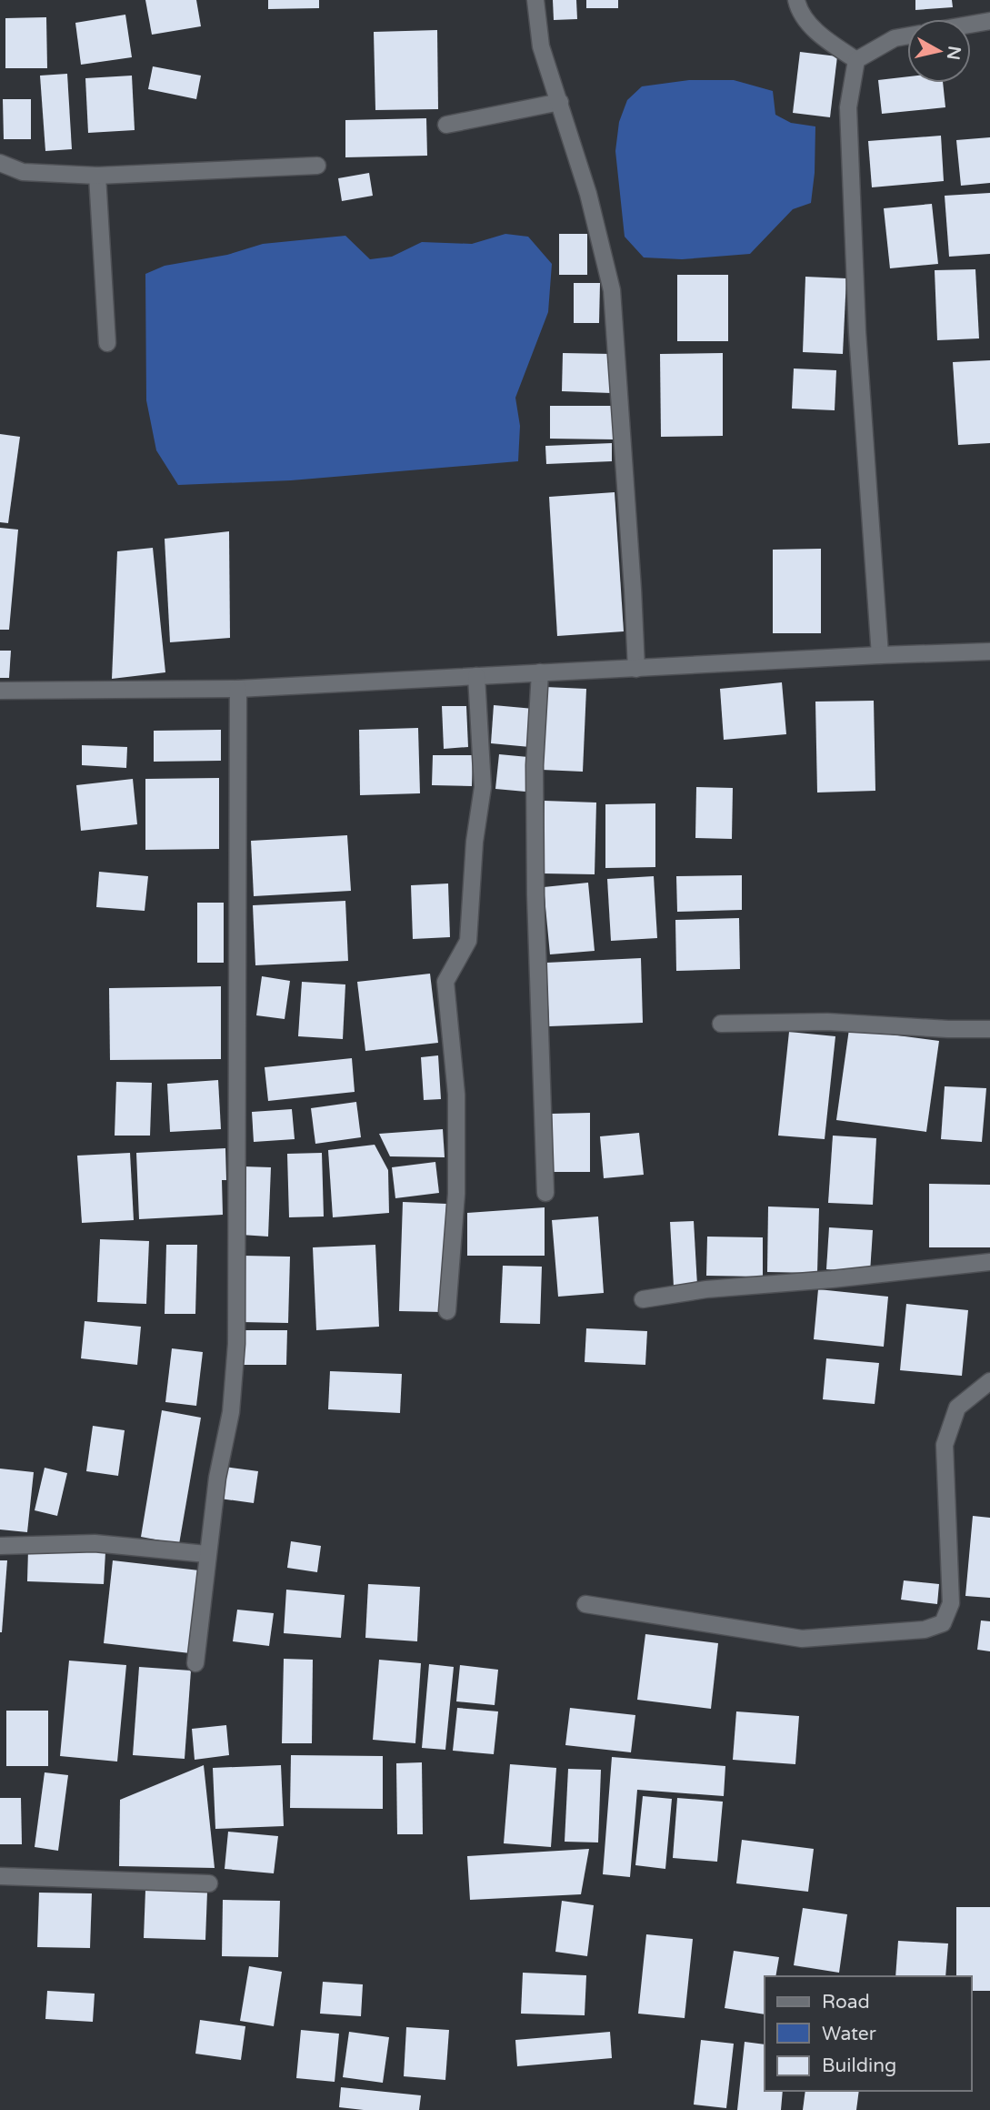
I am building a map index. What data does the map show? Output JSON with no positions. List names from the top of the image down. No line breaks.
{"legend":["Road","Water","Building"],"north":"right"}
